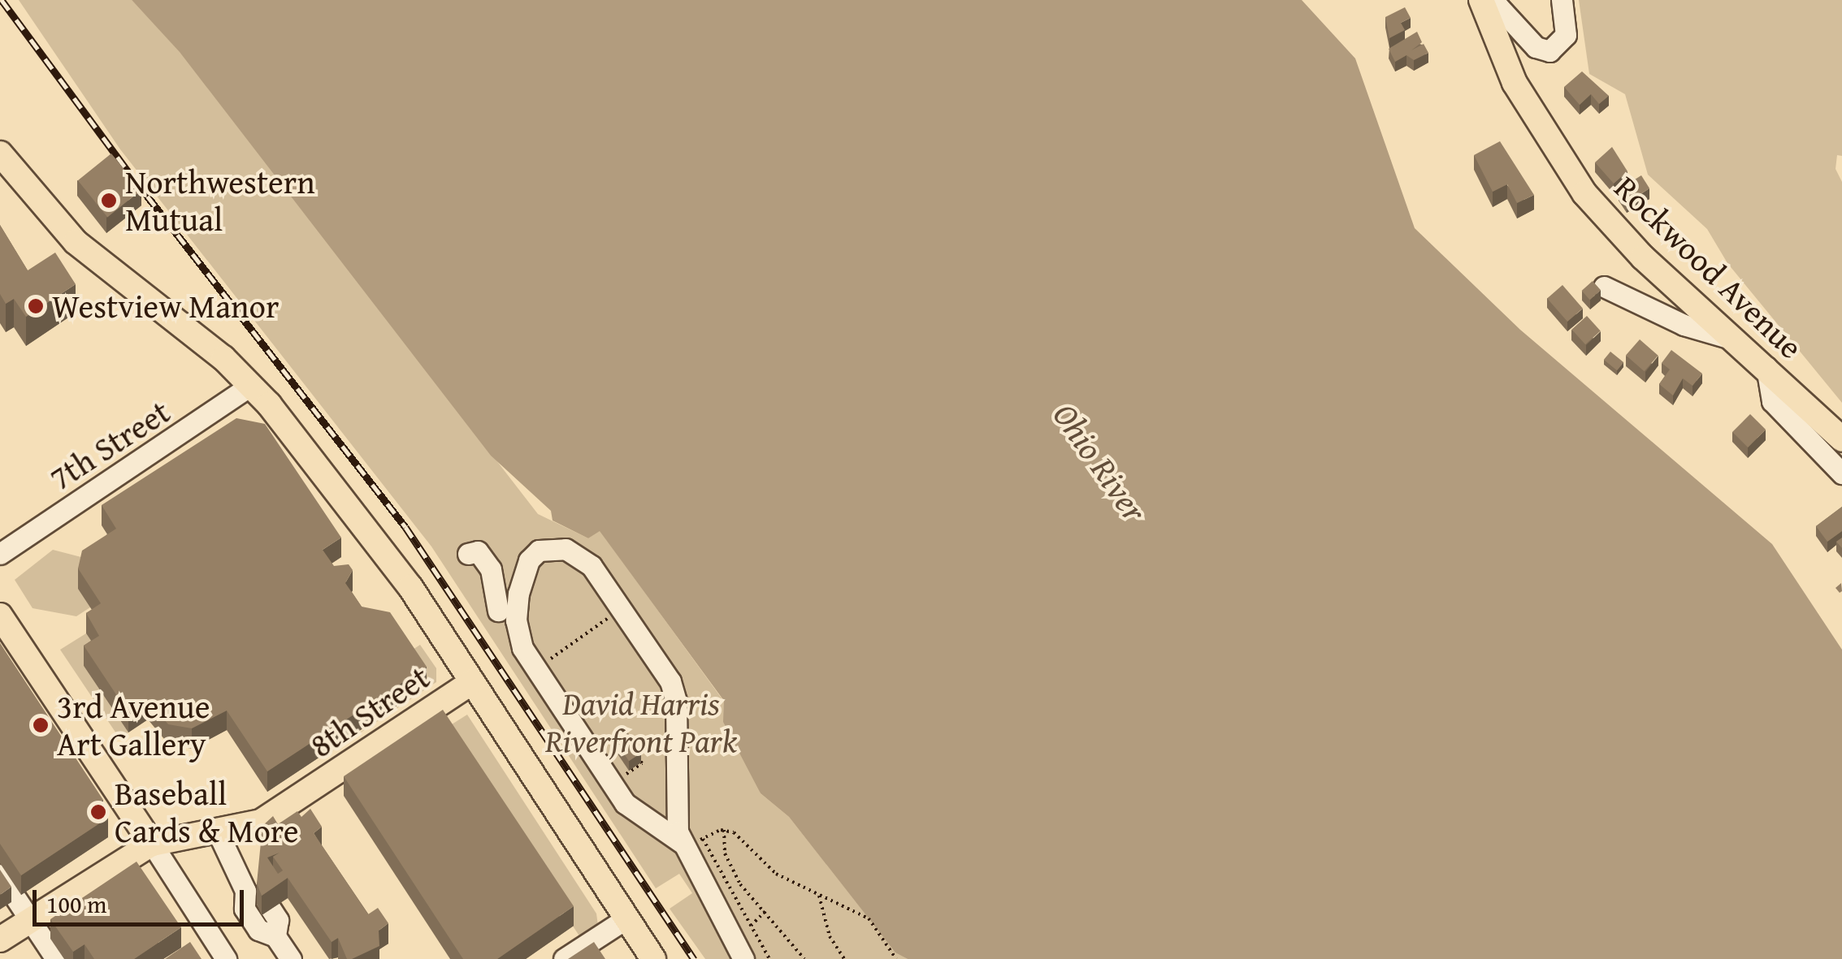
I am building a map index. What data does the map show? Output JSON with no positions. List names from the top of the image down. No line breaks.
{"streets":{"main road":["Rockwood Avenue","8th Street"],"street":["7th Street"]},"water":["Ohio River"],"parks":["David Harris Riverfront Park"],"places":["Northwestern Mutual","Westview Manor","3rd Avenue Art Gallery","Baseball Cards & More"],"scale_bar":"100 m"}
